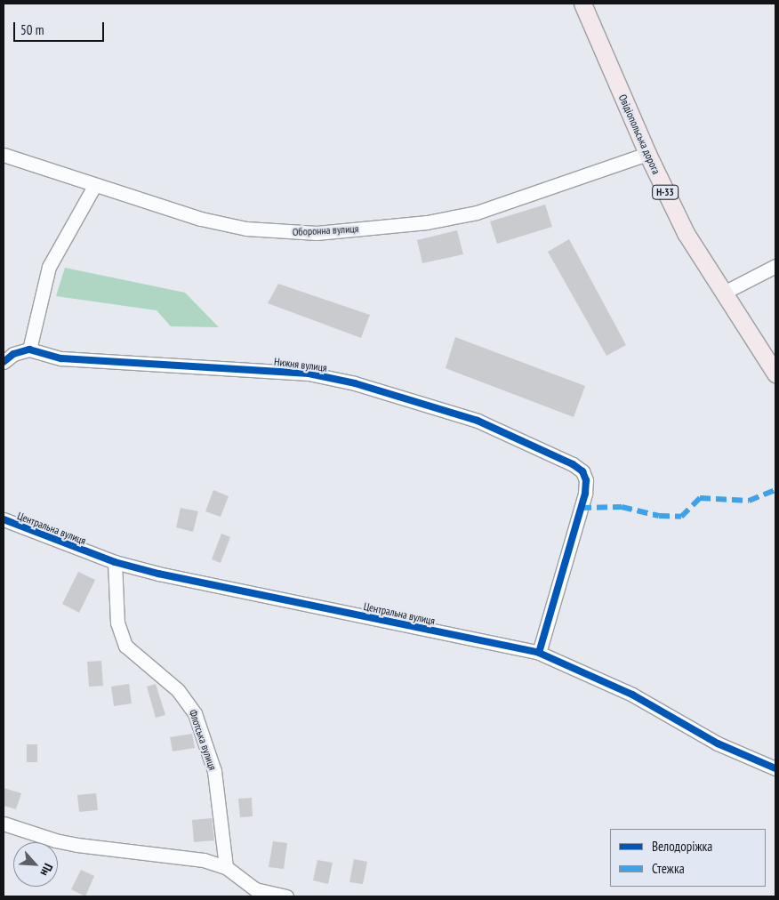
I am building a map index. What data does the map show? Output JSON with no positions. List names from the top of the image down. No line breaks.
{"streets":{"main road":["Овідіопольська дорога","Н-33"],"street":["Оборонна вулиця","Нижня вулиця","Центральна вулиця","Флотська вулиця"]},"crossings":[["Овідіопольська дорога","Оборонна вулиця"],["Нижня вулиця","Центральна вулиця"],["Центральна вулиця","Флотська вулиця"]],"legend":["Велодоріжка","Стежка"],"scale_bar":"50 m","north":"bottom right"}
